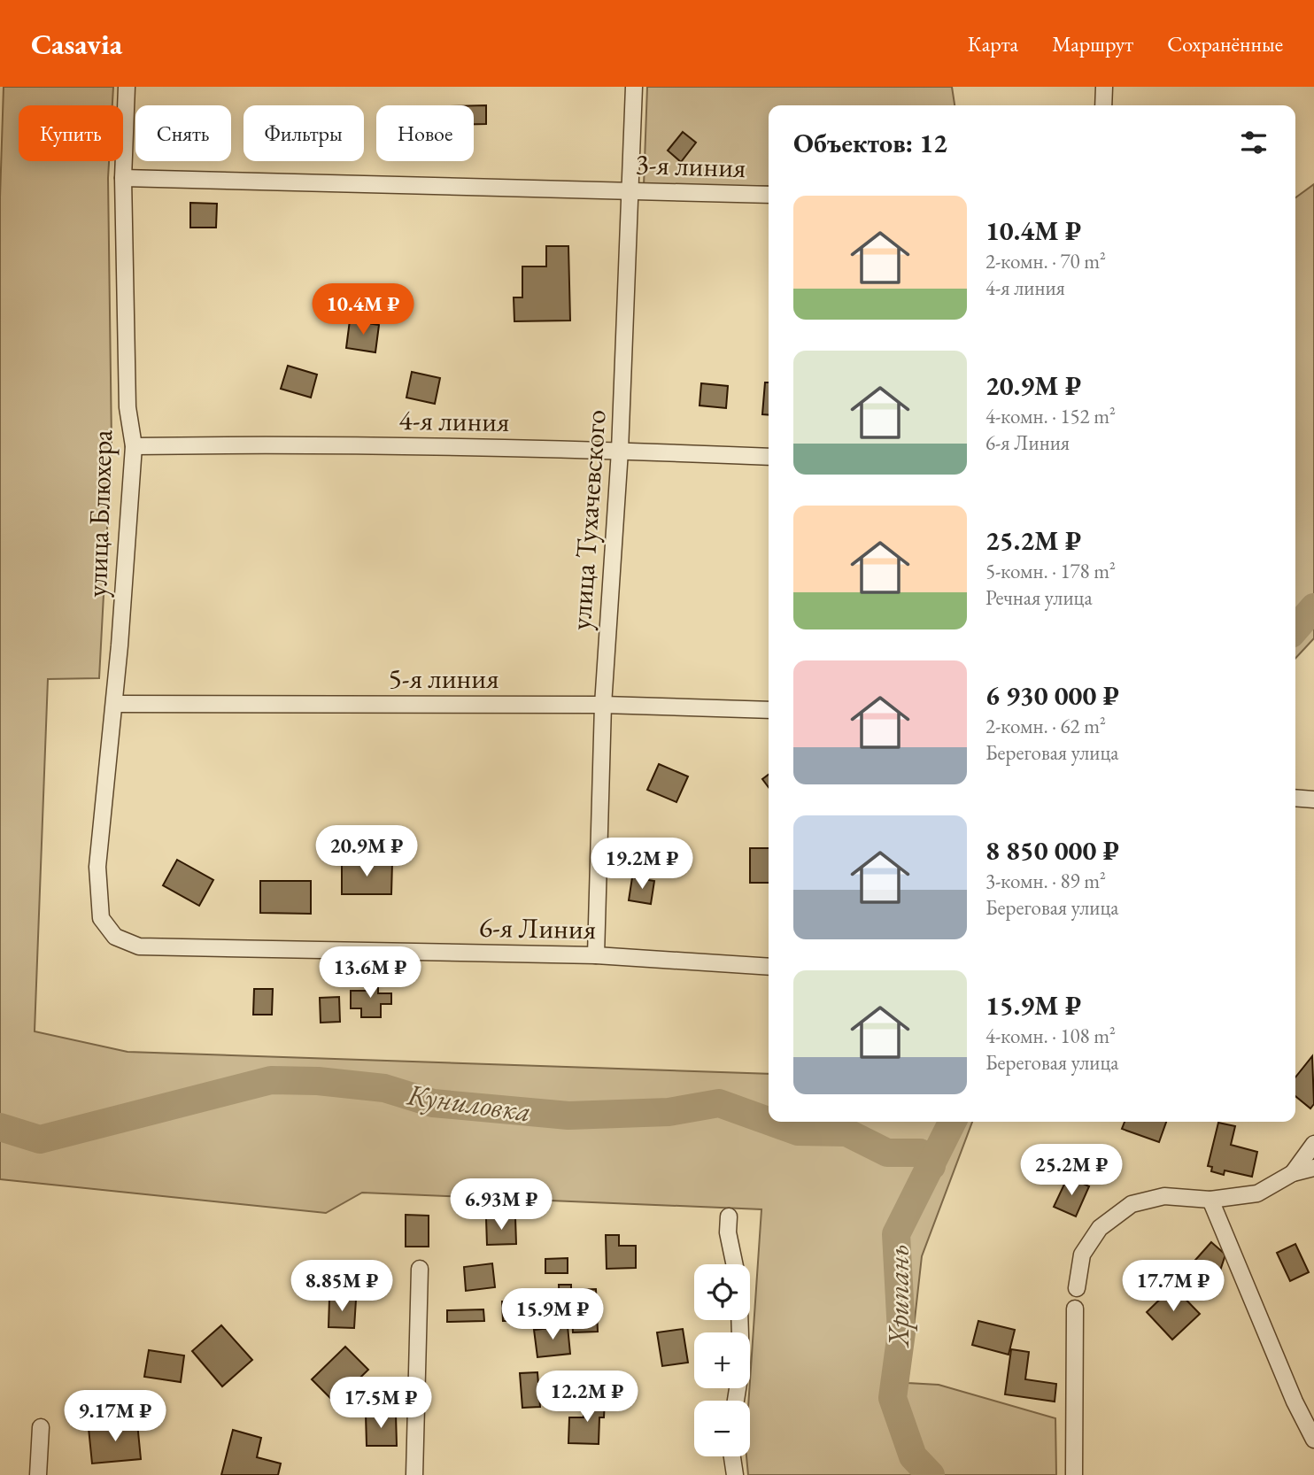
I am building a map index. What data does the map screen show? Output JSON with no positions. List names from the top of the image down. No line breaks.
{"streets":{"street":["3-я линия","4-я линия","улица Блюхера","улица Тухачевского","5-я линия","6-я Линия"]},"crossings":[["3-я линия","улица Блюхера"],["3-я линия","улица Тухачевского"],["4-я линия","улица Блюхера"],["4-я линия","улица Тухачевского"],["улица Блюхера","5-я линия"],["улица Блюхера","6-я Линия"],["улица Тухачевского","5-я линия"],["улица Тухачевского","6-я Линия"]],"water":["Куниловка","Хрипань"],"page":{"header":"Casavia","nav":["Карта","Маршрут","Сохранённые"],"chip":["Купить","Снять","Фильтры","Новое"],"heading":"Объектов: 12","list":[{"name":"10.4M ₽","note":"2-комн. · 70 m² · 4-я линия"},{"name":"20.9M ₽","note":"4-комн. · 152 m² · 6-я Линия"},{"name":"25.2M ₽","note":"5-комн. · 178 m² · Речная улица"},{"name":"6 930 000 ₽","note":"2-комн. · 62 m² · Береговая улица"},{"name":"8 850 000 ₽","note":"3-комн. · 89 m² · Береговая улица"},{"name":"15.9M ₽","note":"4-комн. · 108 m² · Береговая улица"}],"price":["10.4M ₽","20.9M ₽","19.2M ₽","13.6M ₽","25.2M ₽","6.93M ₽","8.85M ₽","17.7M ₽","15.9M ₽","12.2M ₽","17.5M ₽","9.17M ₽"],"map_buttons":["+","−"]}}
